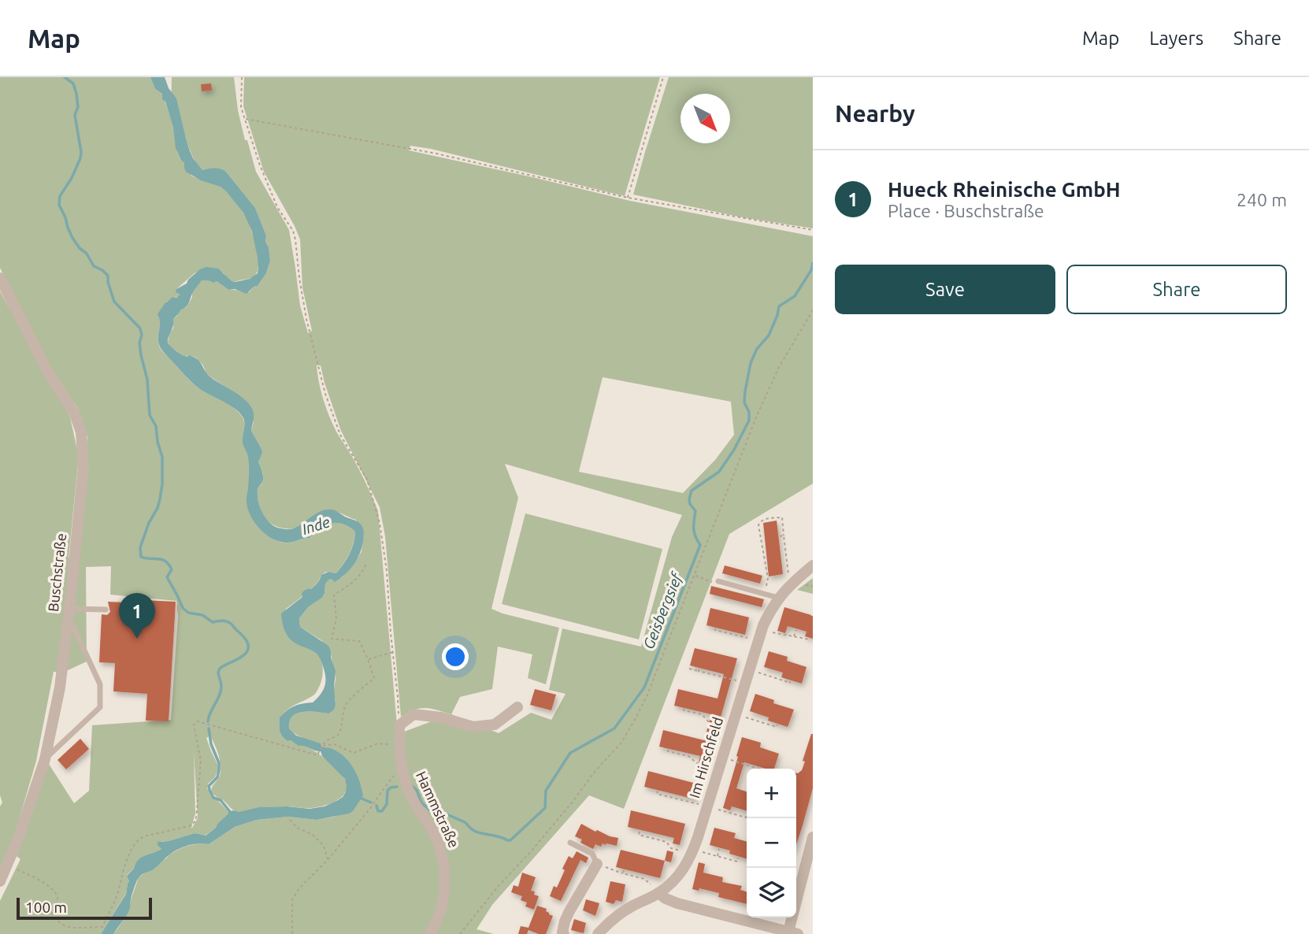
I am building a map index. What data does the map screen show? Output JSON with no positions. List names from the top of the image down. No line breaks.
{"streets":{"street":["Buschstraße","Im Hirschfeld","Hammstraße"]},"water":["Inde","Geisbergsief"],"scale_bar":"100 m","north":"bottom right","page":{"header":"Map","nav":["Map","Layers","Share"],"heading":"Nearby","list":[{"mark":"1","name":"Hueck Rheinische GmbH","note":"Place · Buschstraße","value":"240 m"}],"buttons":["Save","Share"],"pins":"1","map_buttons":["+","−"],"scale":"100 m"}}
